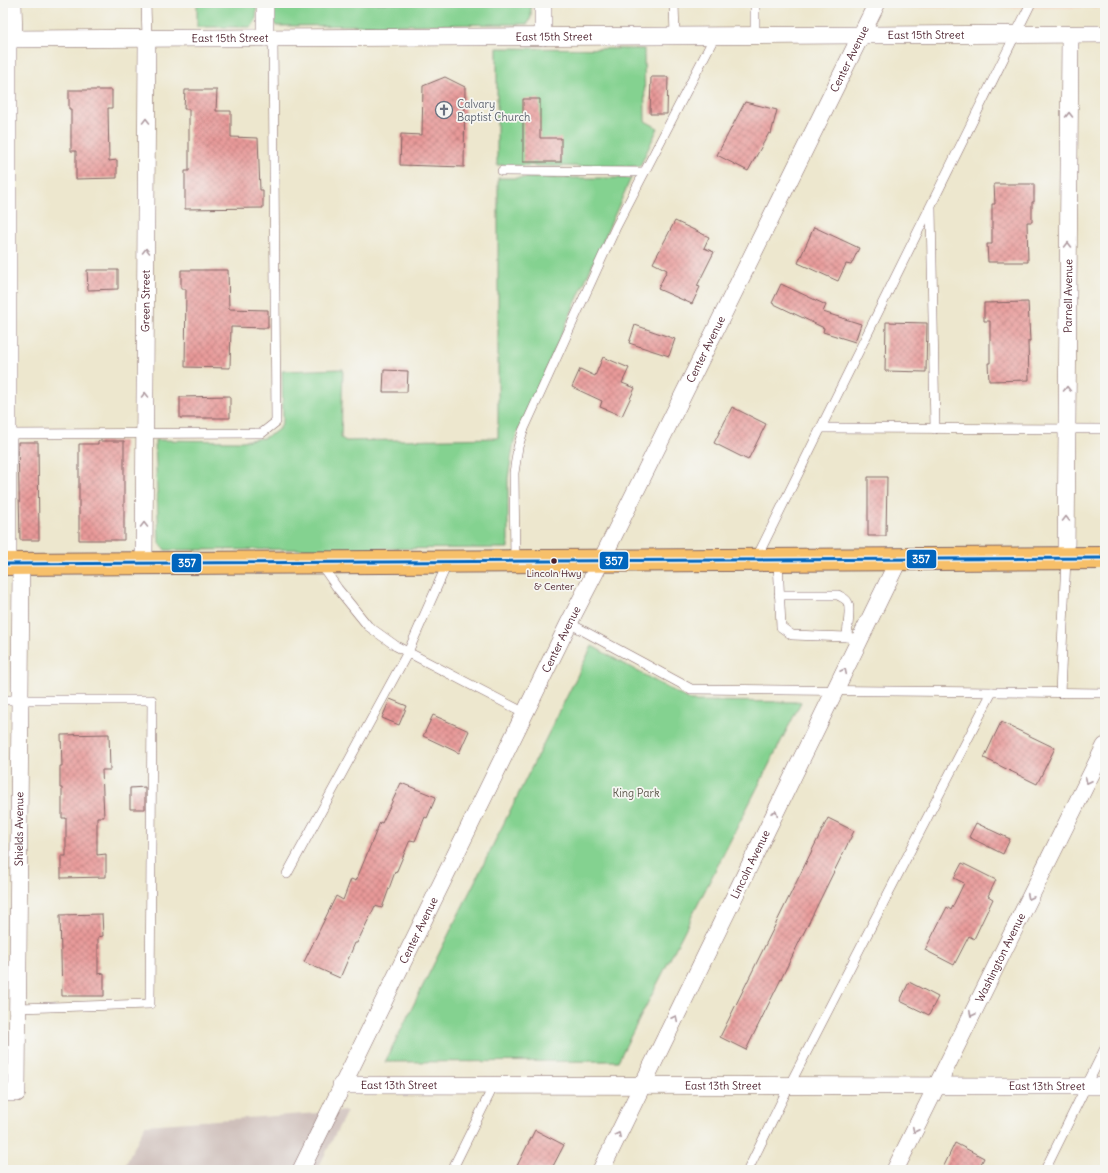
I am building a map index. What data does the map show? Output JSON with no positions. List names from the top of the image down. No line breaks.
{"streets":{"street":["East 15th Street","Center Avenue","Parnell Avenue","Green Street","Shields Avenue","Lincoln Avenue","Washington Avenue","East 13th Street"]},"crossings":[["East 15th Street","Center Avenue"],["East 15th Street","Parnell Avenue"],["East 15th Street","Green Street"],["East 15th Street","Shields Avenue"],["Center Avenue","East 13th Street"],["Lincoln Avenue","East 13th Street"],["Washington Avenue","East 13th Street"]],"one_way":["Parnell Avenue","Green Street","Lincoln Avenue","Washington Avenue"],"parks":["King Park"],"places":{"church":["Calvary Baptist Church"],"other":["Lincoln Hwy & Center"]},"lines":["transit line 357"]}
